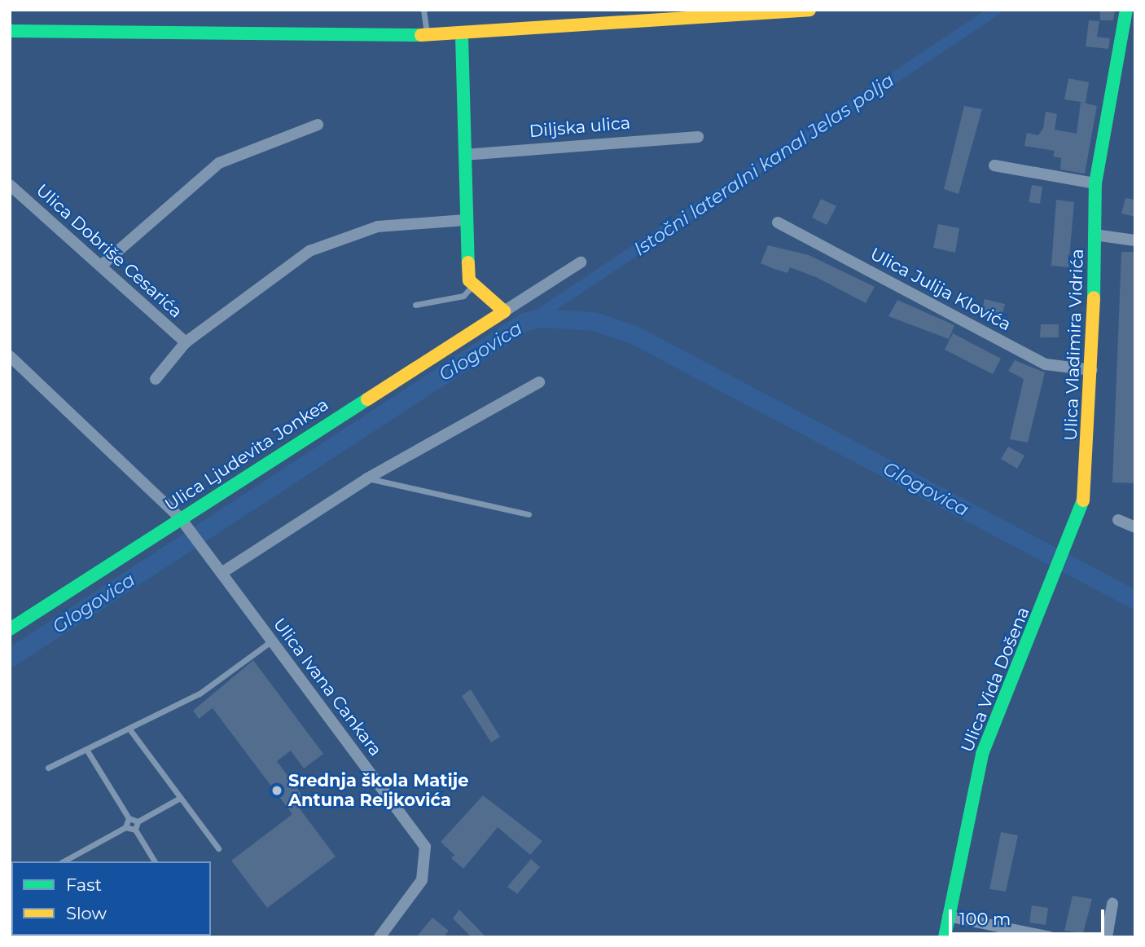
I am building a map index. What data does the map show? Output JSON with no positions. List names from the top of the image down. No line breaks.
{"streets":{"street":["Diljska ulica","Ulica Dobriše Cesarića","Ulica Julija Klovića","Ulica Vladimira Vidrića","Ulica Ljudevita Jonkea","Ulica Vida Došena","Ulica Ivana Cankara"]},"crossings":[["Ulica Julija Klovića","Ulica Vladimira Vidrića"],["Ulica Vladimira Vidrića","Ulica Vida Došena"],["Ulica Ljudevita Jonkea","Ulica Ivana Cankara"]],"water":["Istočni lateralni kanal Jelas polja","Glogovica"],"places":["Srednja škola Matije Antuna Reljkovića"],"legend":["Fast","Slow"],"scale_bar":"100 m"}
